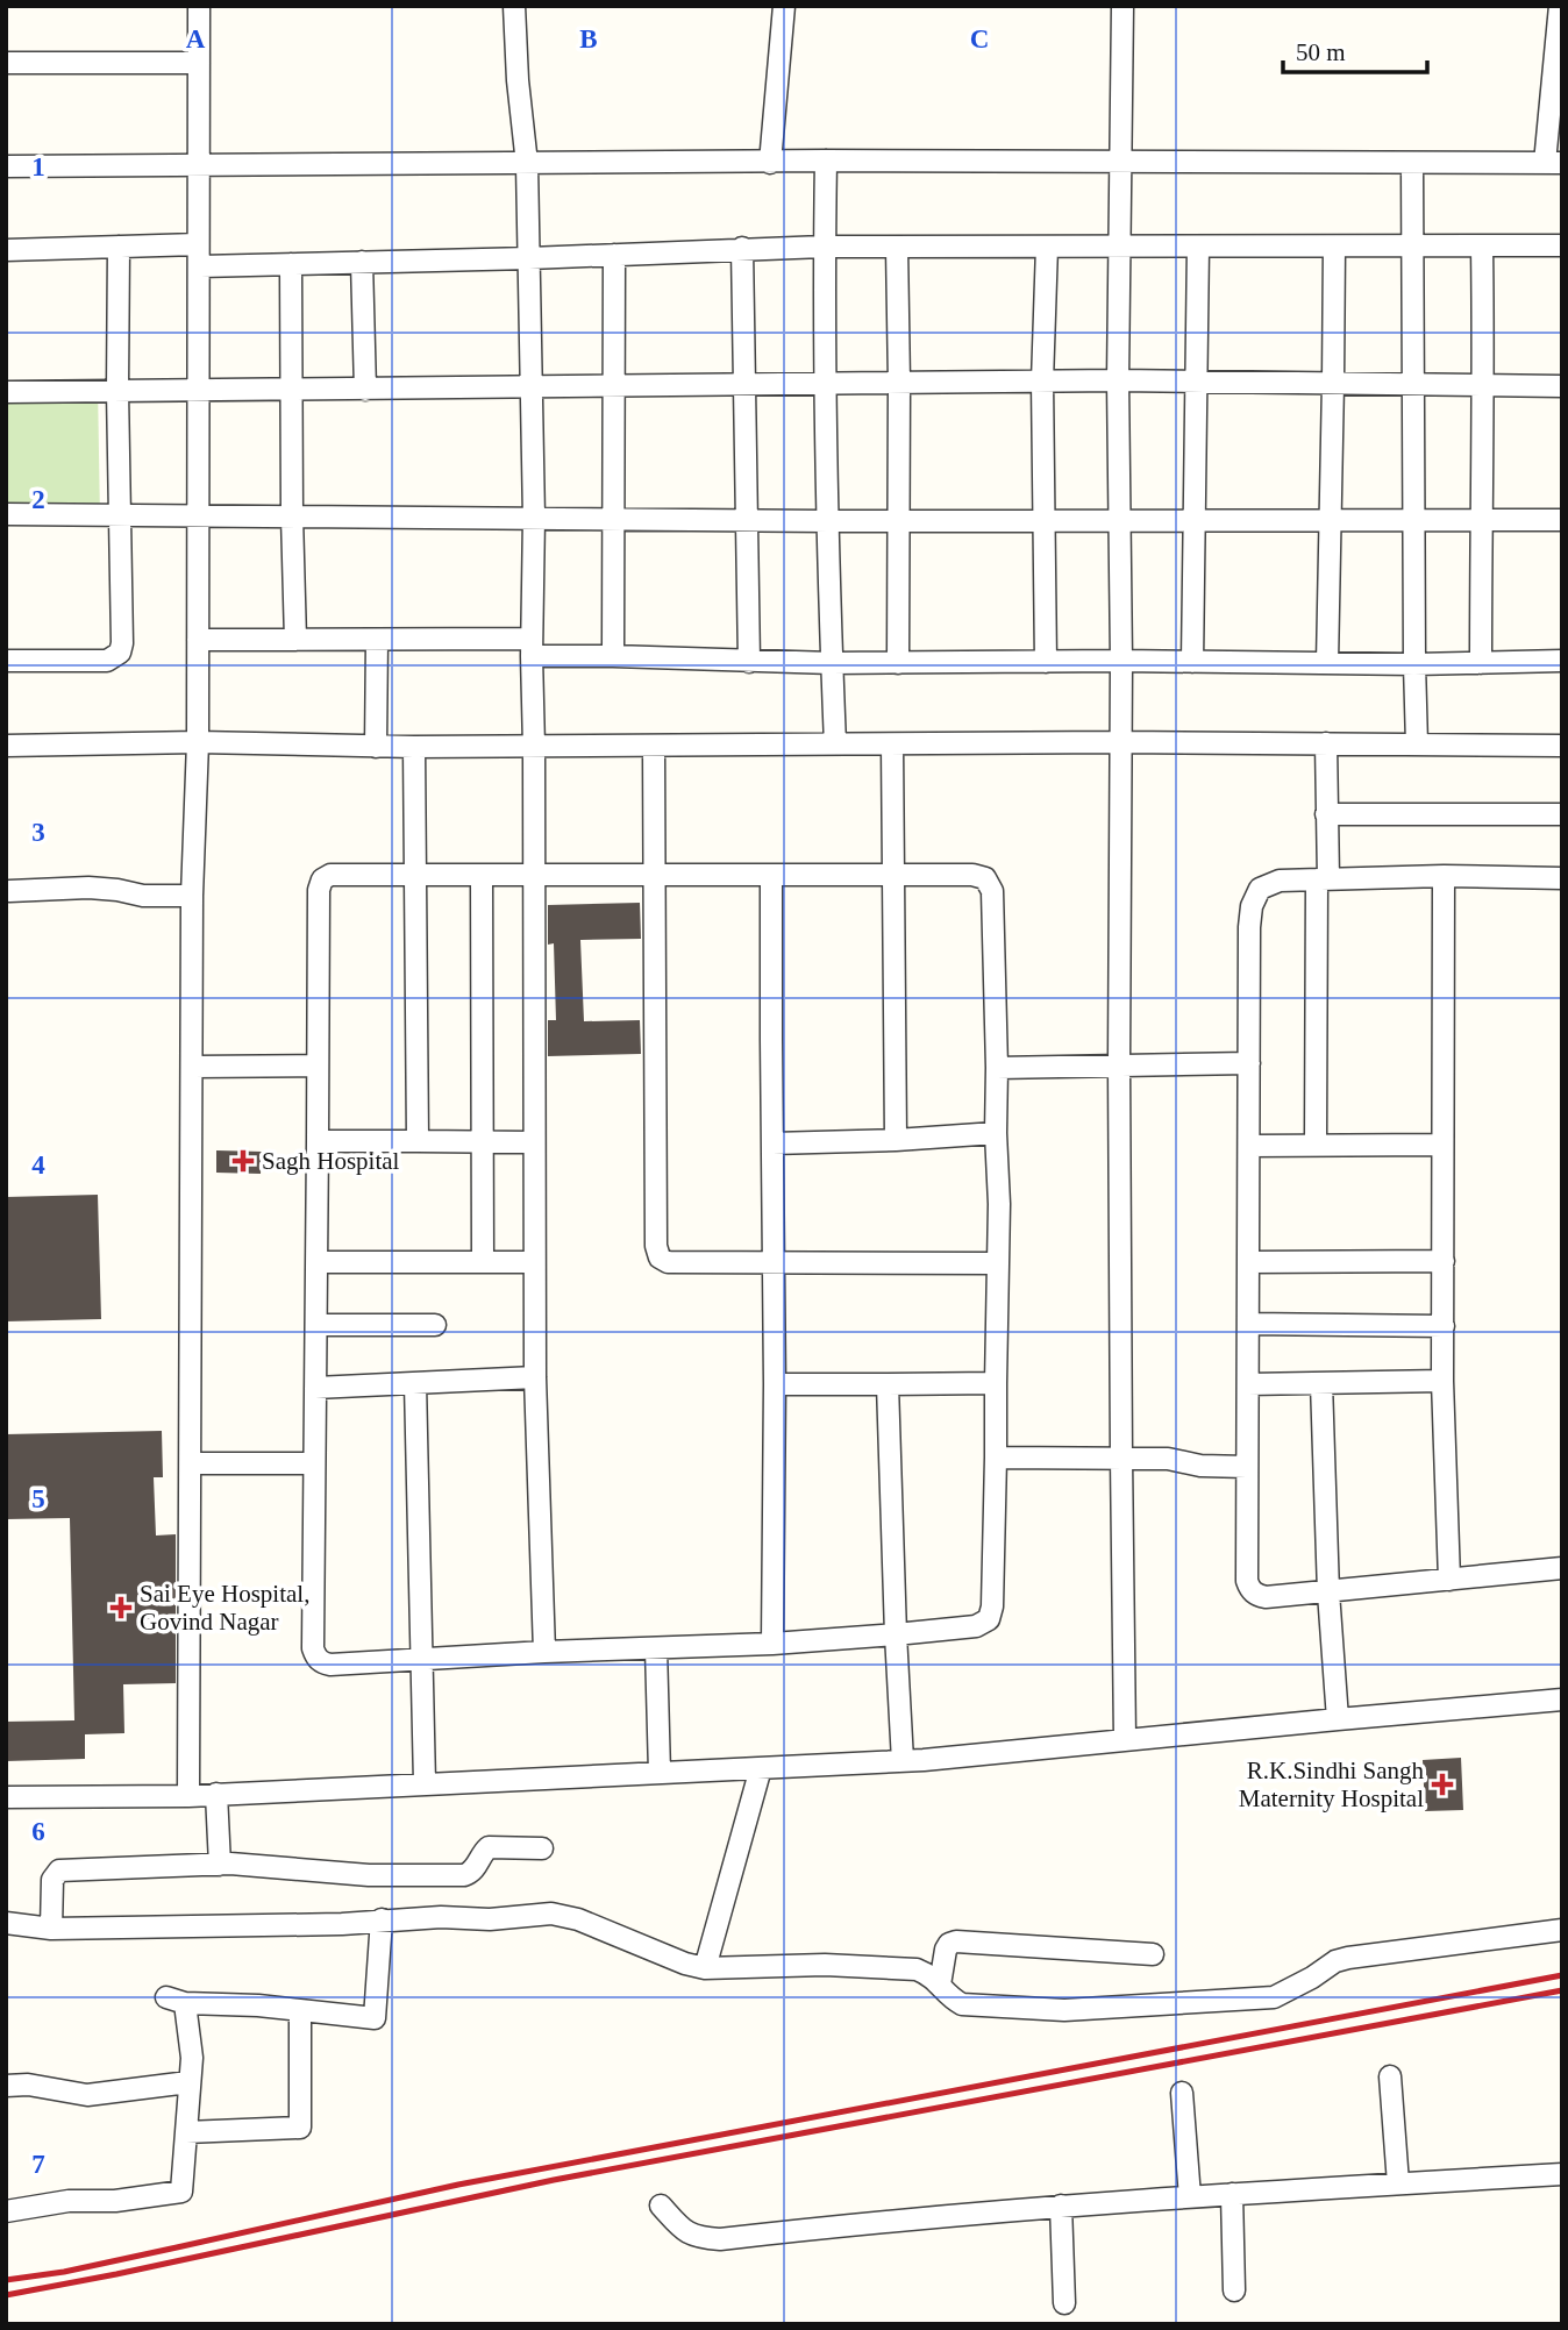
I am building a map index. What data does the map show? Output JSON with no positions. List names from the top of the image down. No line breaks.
{"places":{"health":["Sagh Hospital","Sai Eye Hospital, Govind Nagar","R.K.Sindhi Sangh Maternity Hospital"]},"scale_bar":"50 m","grid":{"columns":["A","B","C"],"rows":["1","2","3","4","5","6","7"]}}
